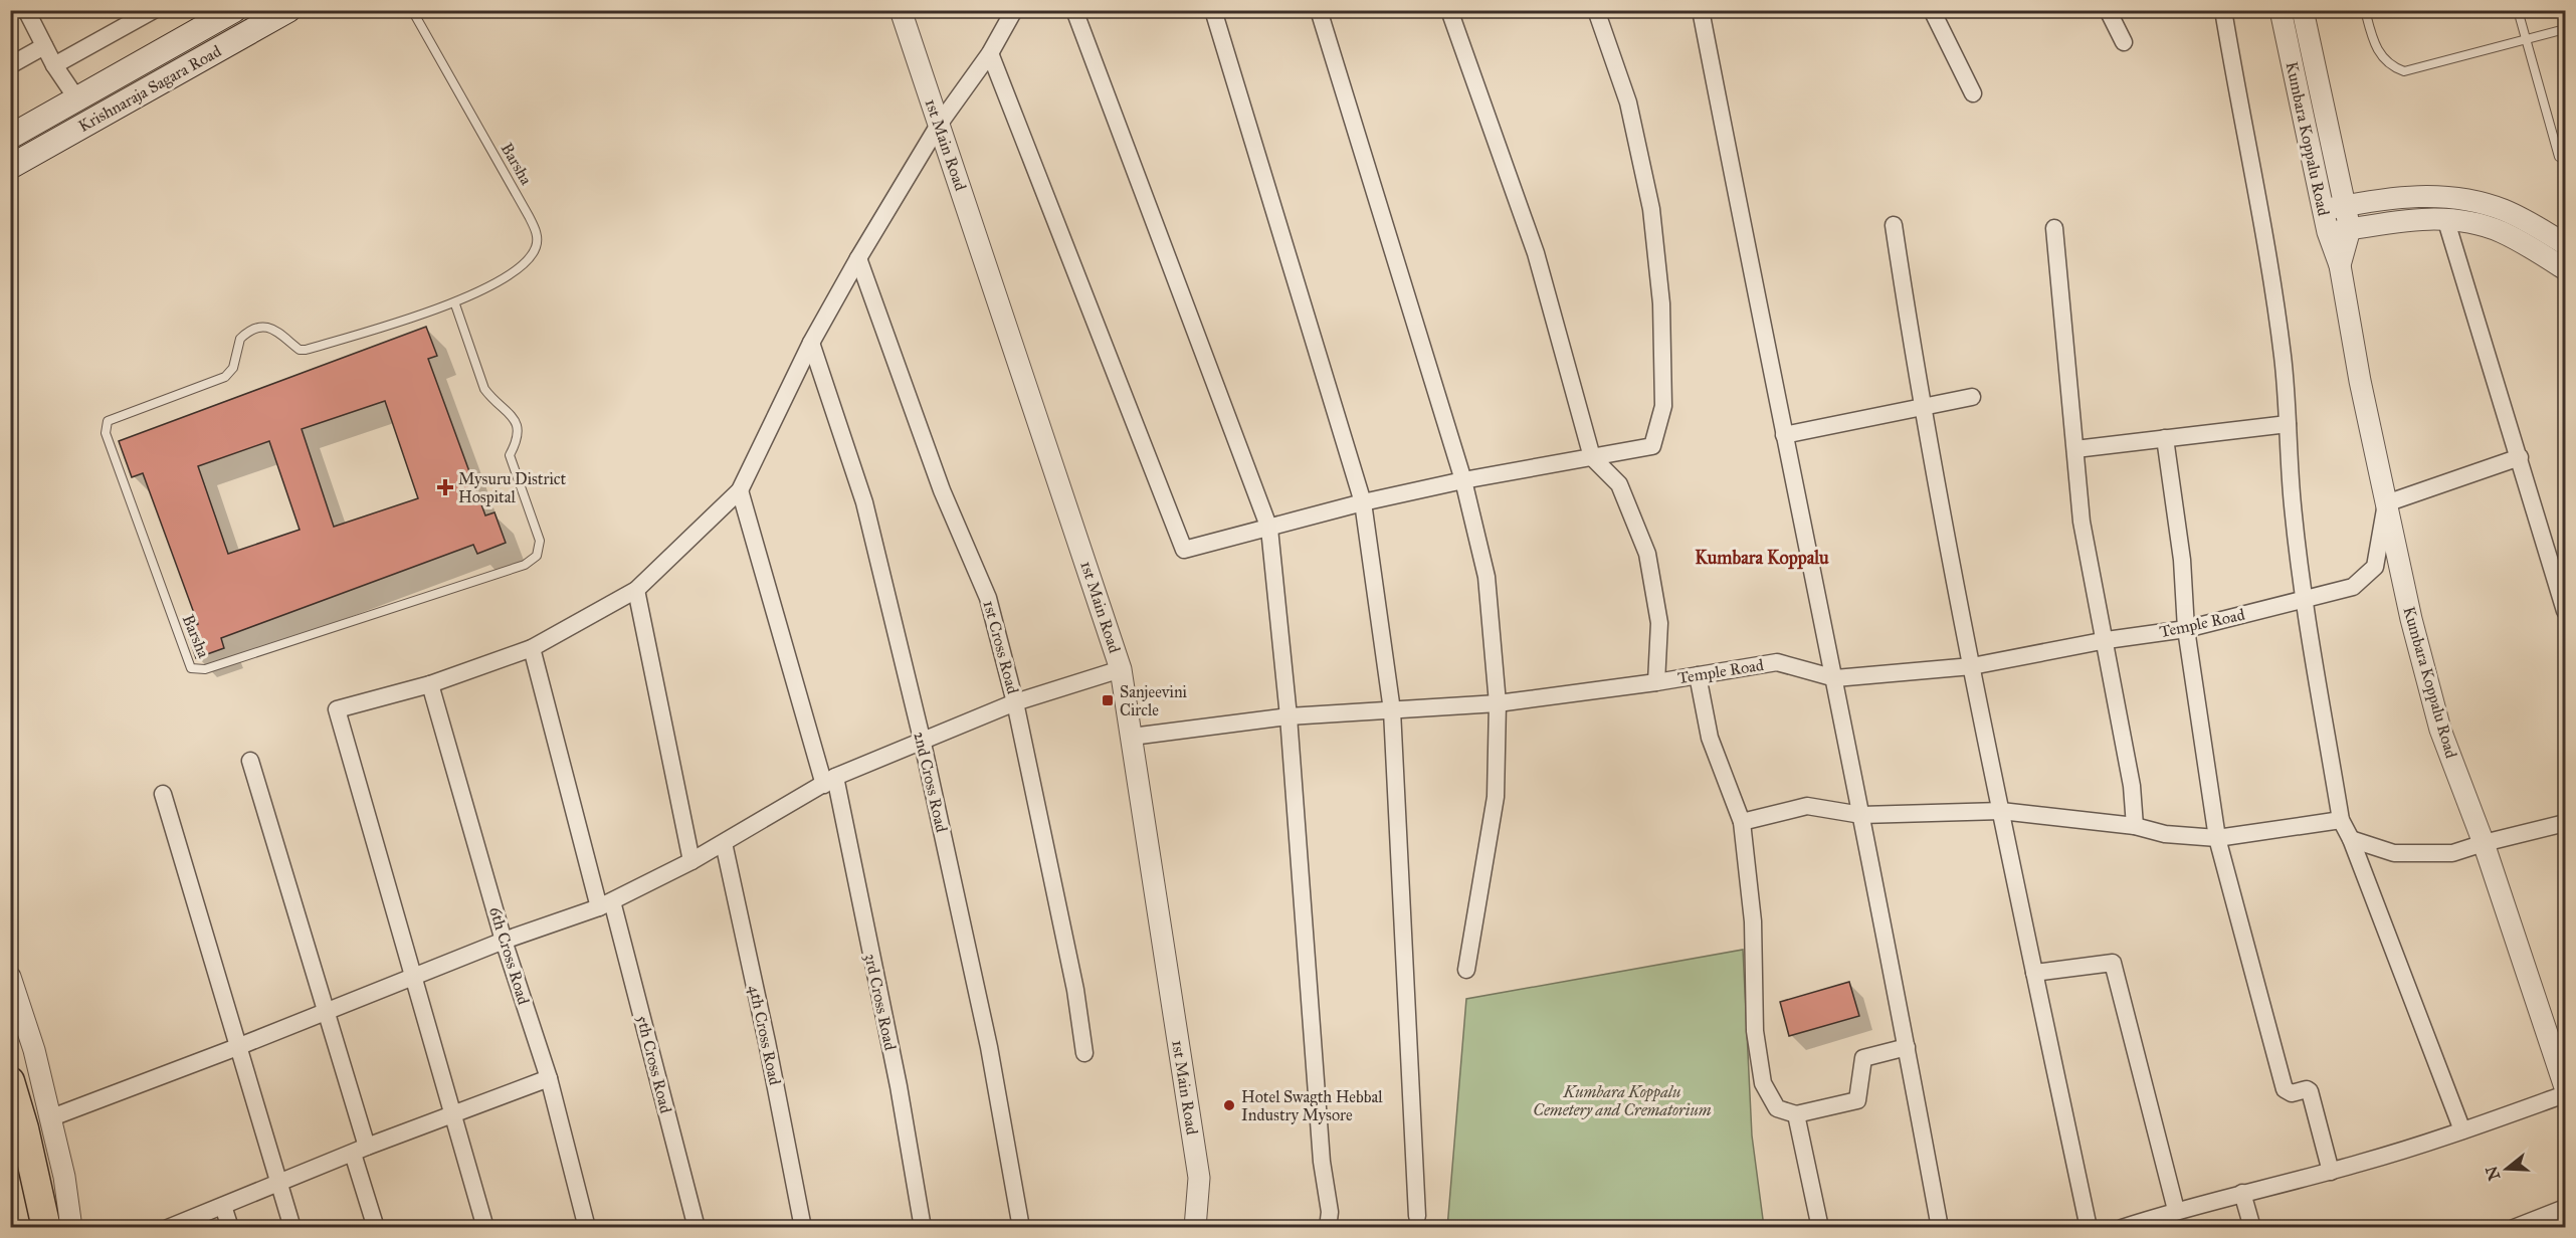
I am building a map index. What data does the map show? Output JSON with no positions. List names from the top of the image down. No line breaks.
{"streets":{"main road":["Krishnaraja Sagara Road"],"street":["Kumbara Koppalu Road","1st Main Road","Temple Road","1st Cross Road","2nd Cross Road","6th Cross Road","3rd Cross Road","4th Cross Road","5th Cross Road"],"lane":["Barsha"]},"crossings":[["Kumbara Koppalu Road","Temple Road"],["1st Main Road","Temple Road"]],"districts":["Kumbara Koppalu"],"parks":["Kumbara Koppalu Cemetery and Crematorium"],"places":{"health":["Mysuru District Hospital"],"transit":["Sanjeevini Circle"],"other":["Hotel Swagth Hebbal Industry Mysore"]},"north":"left"}
